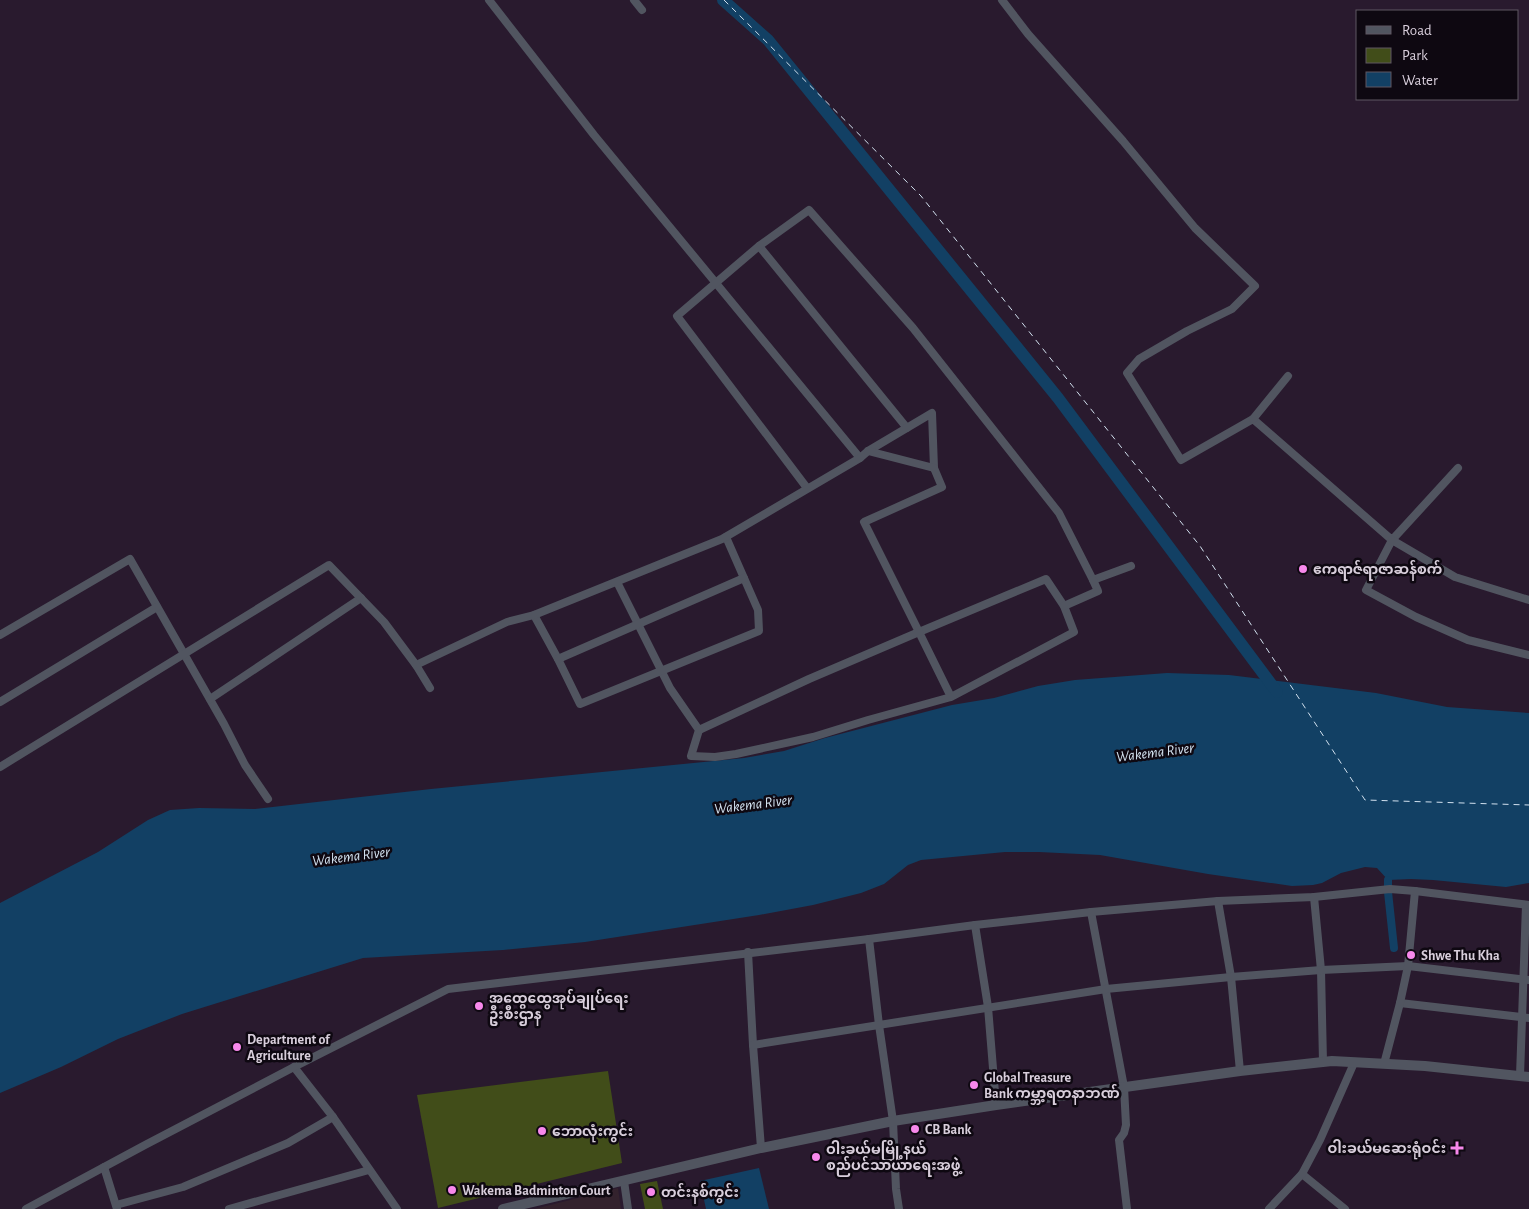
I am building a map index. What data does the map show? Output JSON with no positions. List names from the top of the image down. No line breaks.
{"water":["Wakema River"],"places":{"other":["ဧကရာဇ်ရာဇာဆန်စက်","Shwe Thu Kha","အထွေထွေအုပ်ချုပ်ရေး ဦးစီးဌာန","Department of Agriculture","Global Treasure Bank ကမ္ဘာ့ရတနာဘဏ်","CB Bank","ဘောလုံးကွင်း","ဝါးခယ်မမြို့နယ် စည်ပင်သာယာရေးအဖွဲ့","Wakema Badminton Court","တင်းနစ်ကွင်း"],"health":["ဝါးခယ်မဆေးရုံဝင်း"]},"legend":["Road","Park","Water"]}
